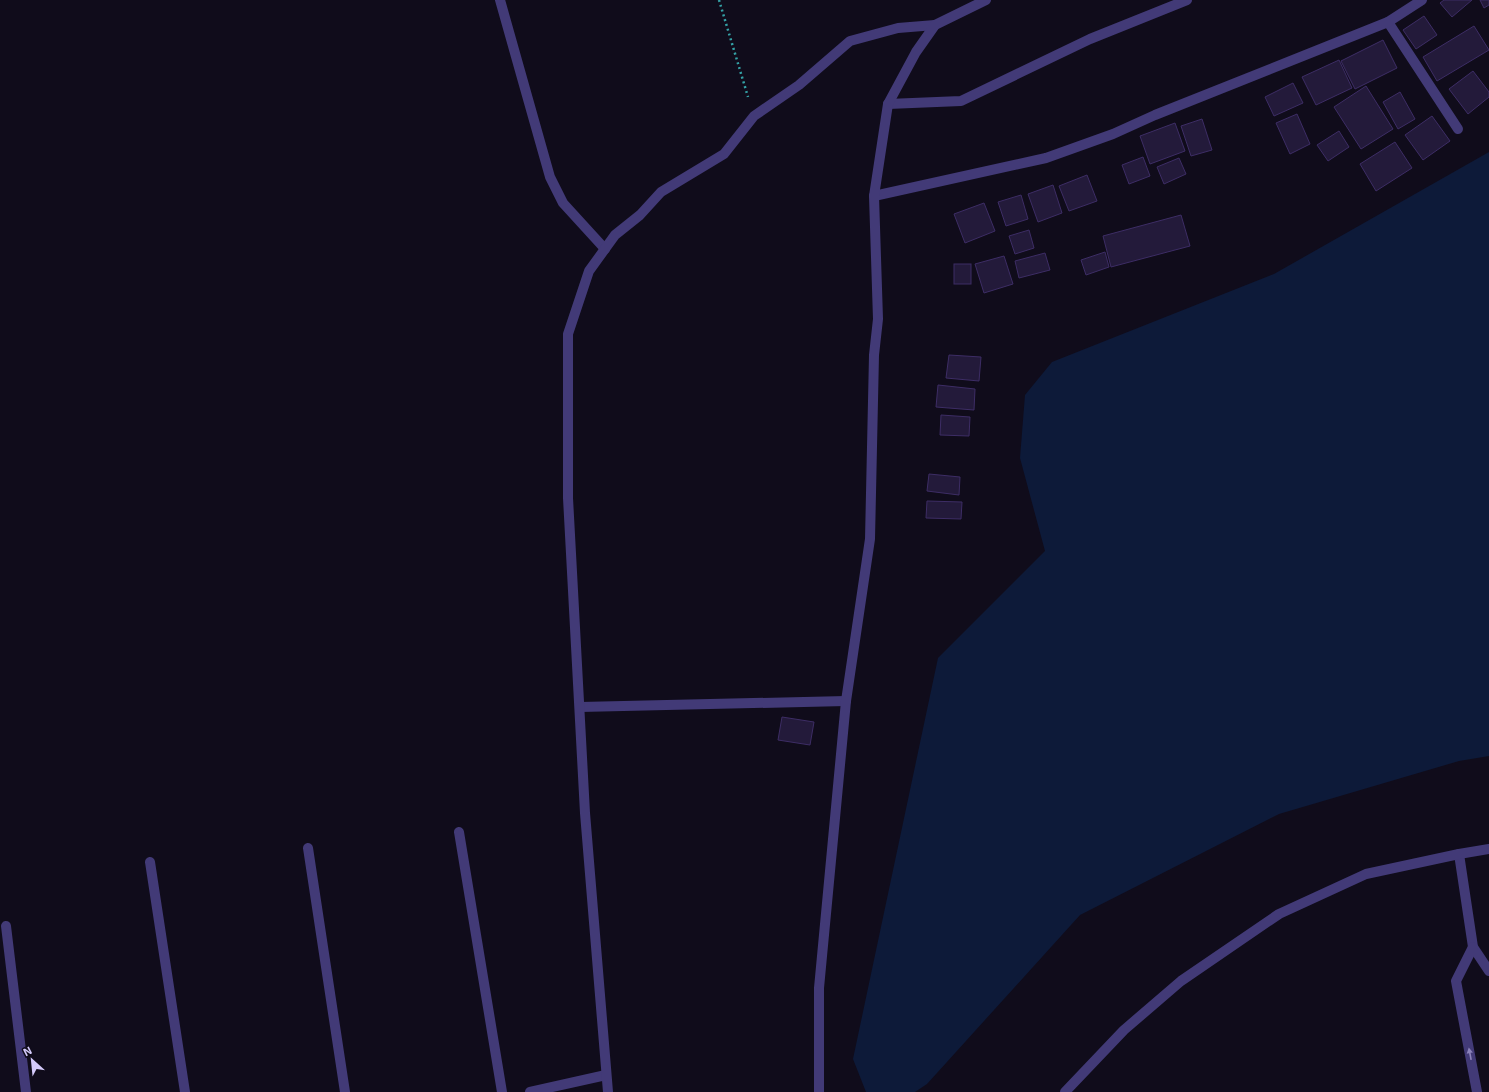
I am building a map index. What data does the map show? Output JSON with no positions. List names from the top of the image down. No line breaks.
{"north":"top left"}
